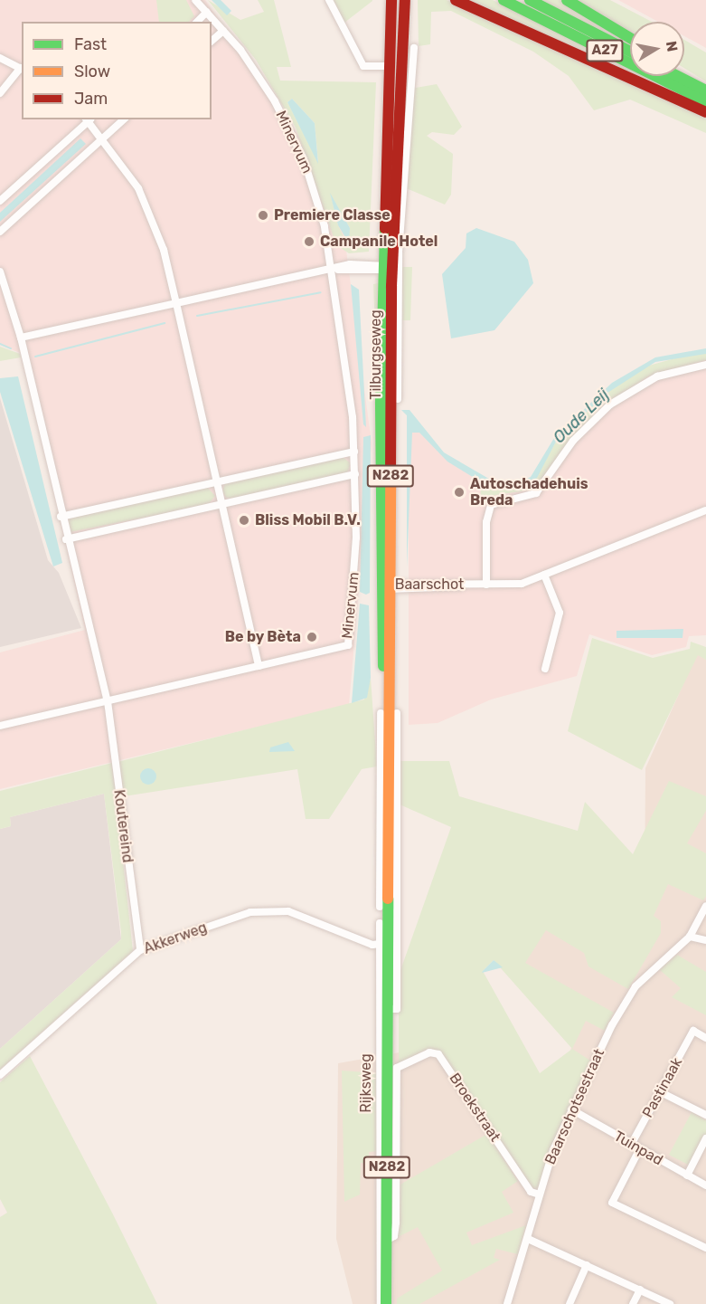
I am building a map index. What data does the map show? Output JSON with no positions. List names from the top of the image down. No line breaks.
{"streets":{"main road":["A27","Tilburgseweg","N282","Rijksweg"],"street":["Minervum","Baarschot","Koutereind","Akkerweg","Pastinaak","Baarschotsestraat","Broekstraat","Tuinpad"]},"crossings":[["Minervum","Koutereind"],["Tilburgseweg","Baarschot"],["Tilburgseweg","Rijksweg"],["Koutereind","Akkerweg"],["Akkerweg","Rijksweg"],["Rijksweg","Broekstraat"],["Pastinaak","Tuinpad"],["Baarschotsestraat","Broekstraat"],["Baarschotsestraat","Tuinpad"]],"water":["Oude Leij"],"places":["Premiere Classe","Campanile Hotel","Autoschadehuis Breda","Bliss Mobil B.V.","Be by Bèta"],"legend":["Fast","Slow","Jam"],"north":"right"}
